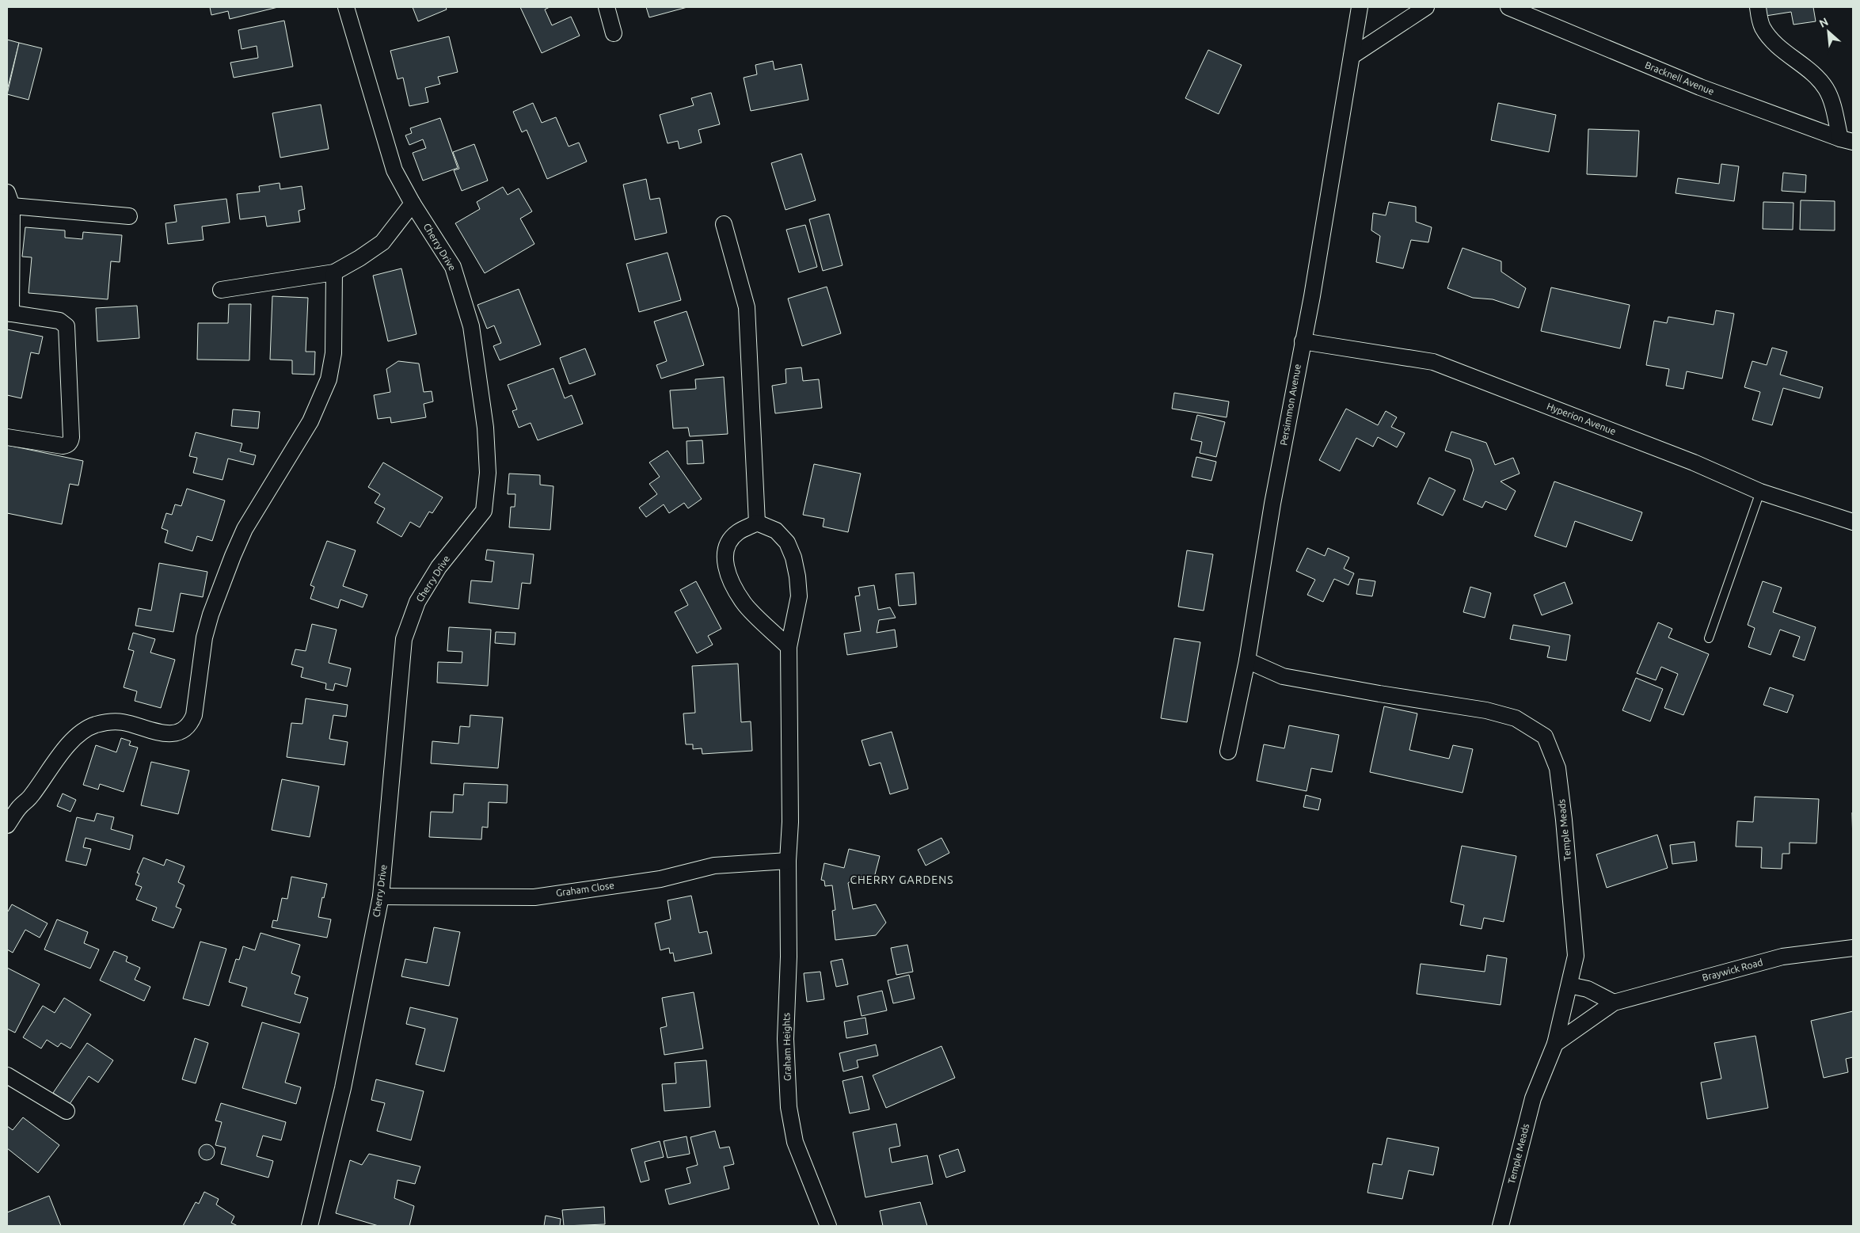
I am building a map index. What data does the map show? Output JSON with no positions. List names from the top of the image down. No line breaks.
{"streets":{"street":["Bracknell Avenue","Cherry Drive","Persimmon Avenue","Hyperion Avenue","Temple Meads","Graham Close","Braywick Road","Graham Heights"]},"crossings":[["Cherry Drive","Graham Close"],["Persimmon Avenue","Hyperion Avenue"],["Persimmon Avenue","Temple Meads"],["Temple Meads","Braywick Road"],["Graham Close","Graham Heights"]],"districts":["CHERRY GARDENS"],"north":"top left"}
